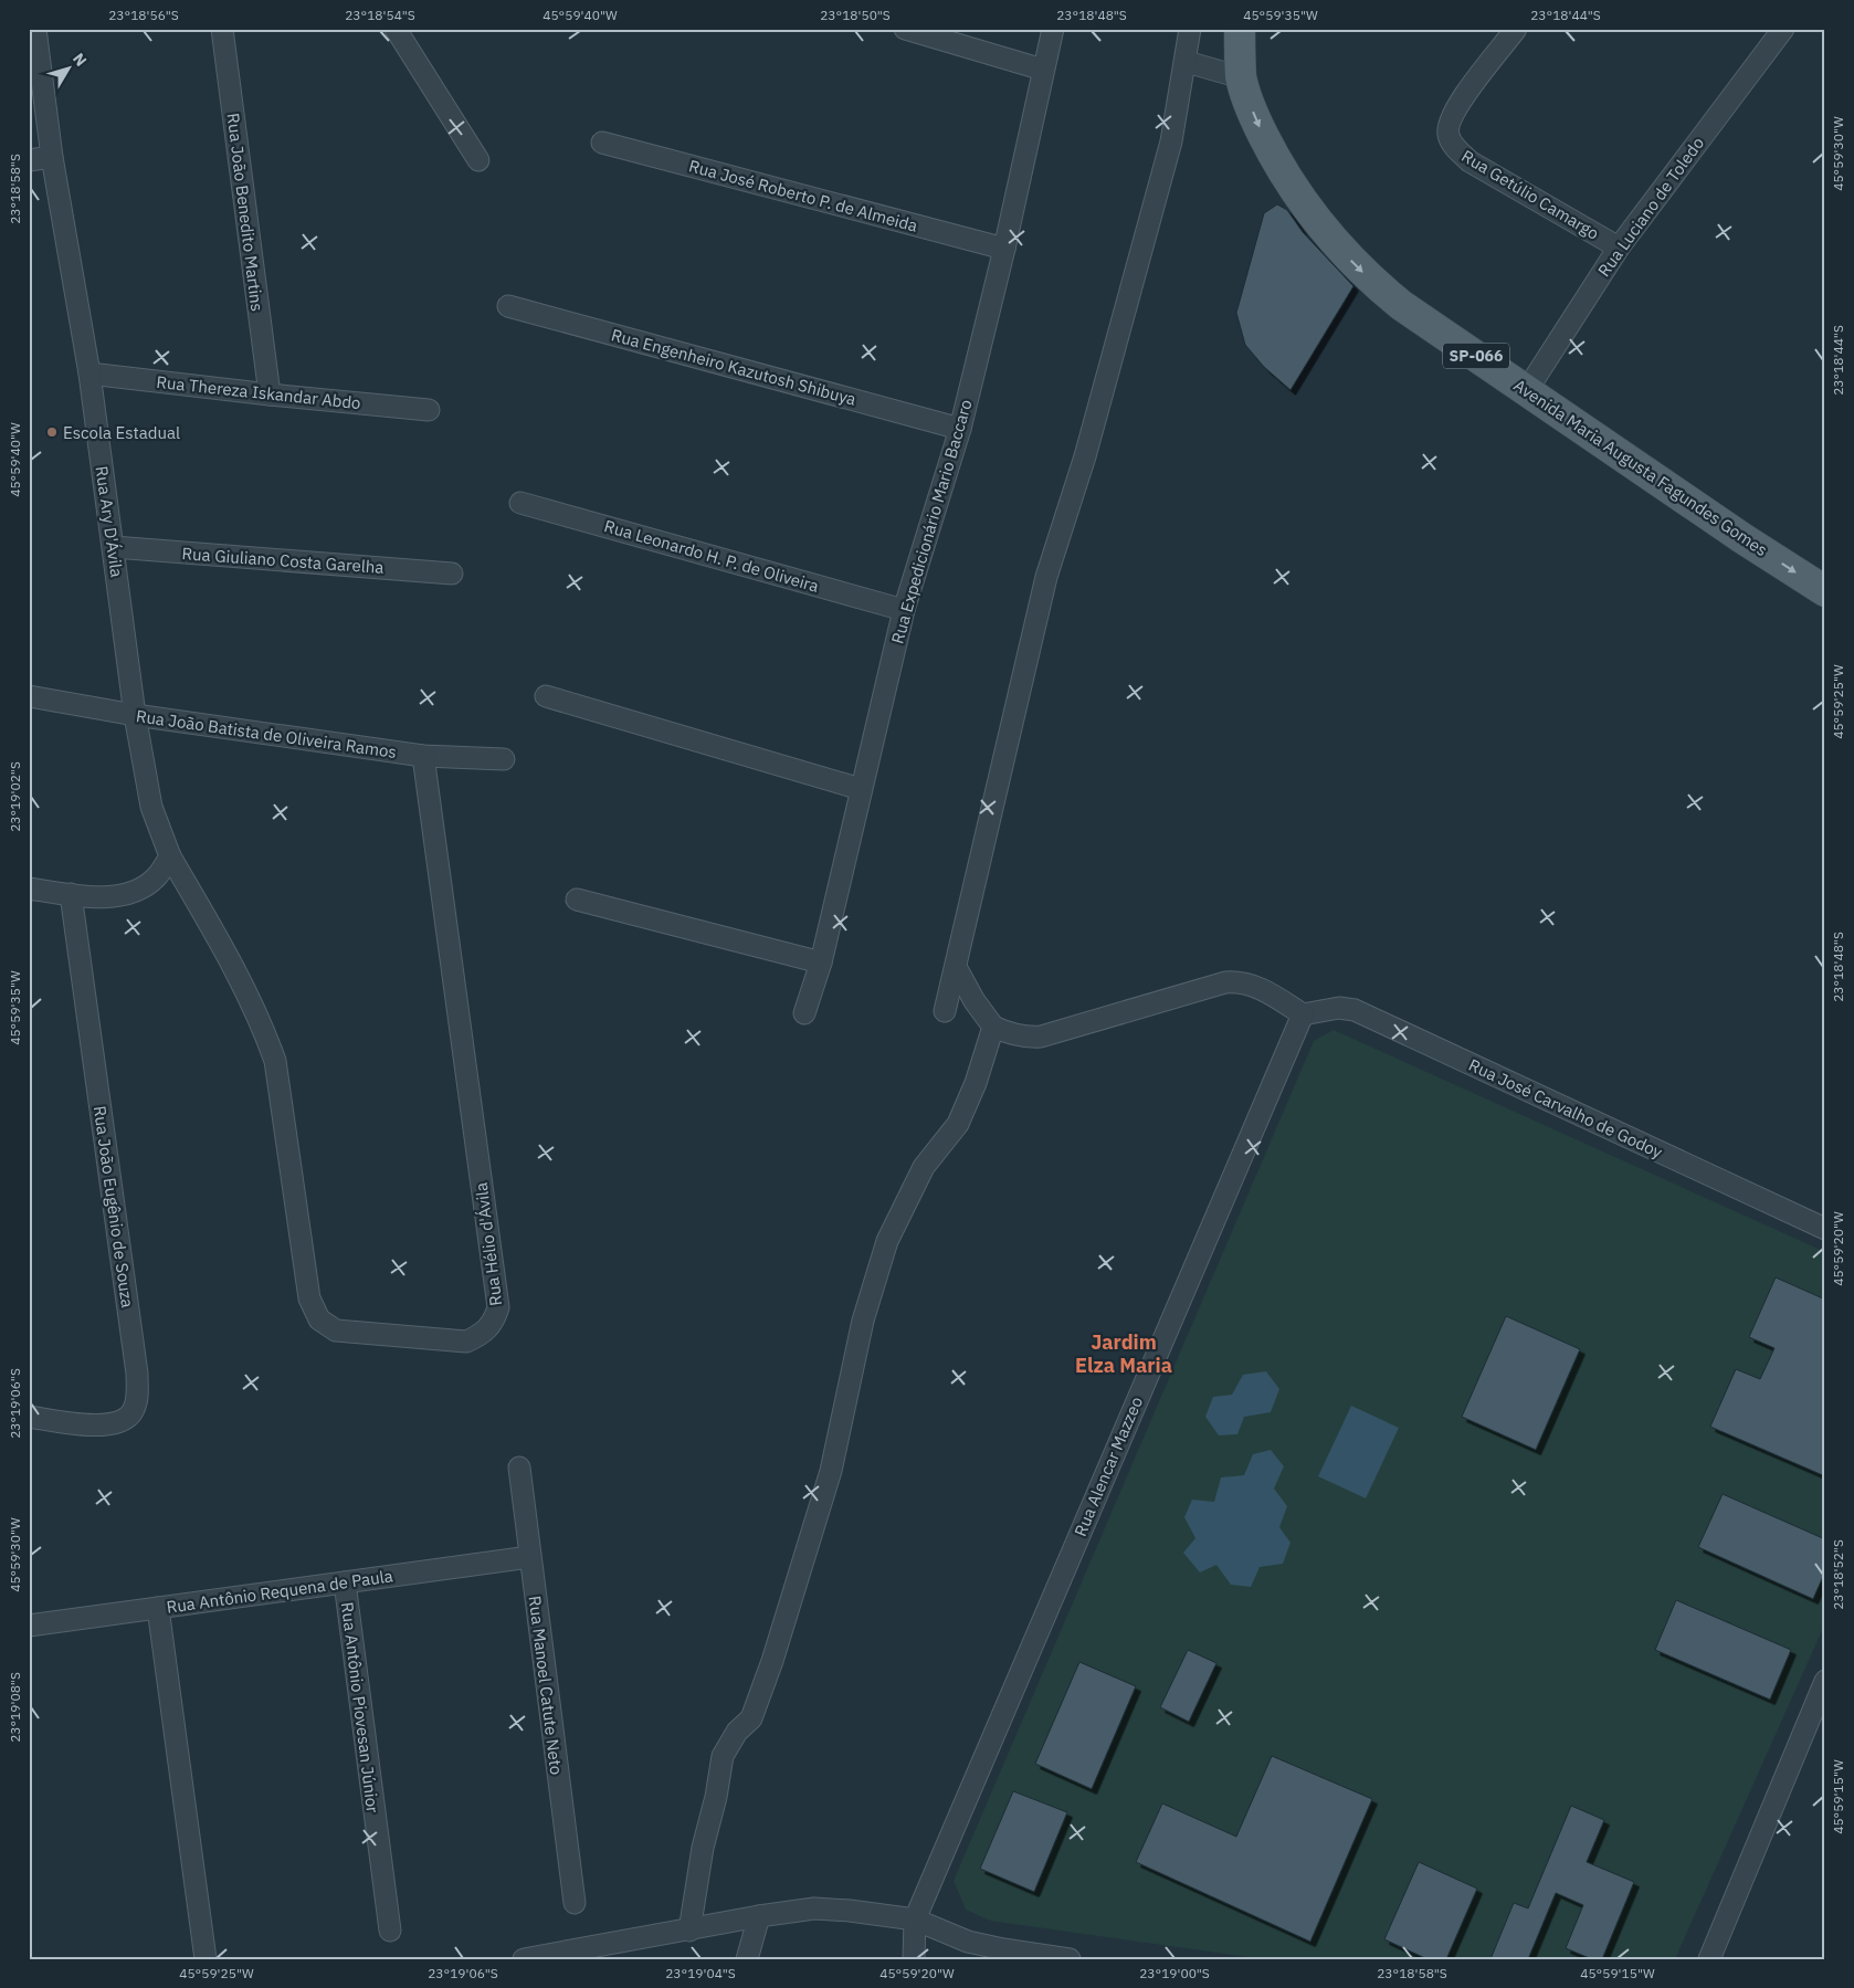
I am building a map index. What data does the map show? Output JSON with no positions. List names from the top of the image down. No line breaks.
{"streets":{"main road":["SP-066","Avenida Maria Augusta Fagundes Gomes"],"street":["Rua Getúlio Camargo","Rua José Roberto P. de Almeida","Rua Luciano de Toledo","Rua João Benedito Martins","Rua Engenheiro Kazutosh Shibuya","Rua Thereza Iskandar Abdo","Rua Ary D'Ávila","Rua Expedicionário Mario Baccaro","Rua Leonardo H. P. de Oliveira","Rua Giuliano Costa Garelha","Rua João Batista de Oliveira Ramos","Rua José Carvalho de Godoy","Rua João Eugênio de Souza","Rua Hélio d'Ávila","Rua Alencar Mazzeo","Rua Antônio Requena de Paula","Rua Manoel Catute Neto","Rua Antônio Piovesan Júnior"]},"crossings":[["Rua Getúlio Camargo","Rua Luciano de Toledo"],["Rua José Roberto P. de Almeida","Rua Expedicionário Mario Baccaro"],["Rua Luciano de Toledo","Avenida Maria Augusta Fagundes Gomes"],["Rua João Benedito Martins","Rua Thereza Iskandar Abdo"],["Rua Engenheiro Kazutosh Shibuya","Rua Expedicionário Mario Baccaro"],["Rua Thereza Iskandar Abdo","Rua Ary D'Ávila"],["Rua Ary D'Ávila","Rua Giuliano Costa Garelha"],["Rua Ary D'Ávila","Rua João Batista de Oliveira Ramos"],["Rua Ary D'Ávila","Rua Hélio d'Ávila"],["Rua Expedicionário Mario Baccaro","Rua Leonardo H. P. de Oliveira"],["Rua João Batista de Oliveira Ramos","Rua Hélio d'Ávila"],["Rua José Carvalho de Godoy","Rua Alencar Mazzeo"],["Rua Antônio Requena de Paula","Rua Manoel Catute Neto"],["Rua Antônio Requena de Paula","Rua Antônio Piovesan Júnior"]],"one_way":["Avenida Maria Augusta Fagundes Gomes"],"districts":["Jardim Elza Maria"],"places":["Escola Estadual"],"north":"top right","coordinates":["23°18'56\"S","23°18'54\"S","45°59'40\"W","23°18'50\"S","23°18'48\"S","45°59'35\"W","23°18'44\"S","45°59'30\"W","23°18'58\"S","45°59'25\"W","23°19'02\"S","45°59'20\"W","23°19'06\"S","23°18'52\"S","23°19'08\"S","45°59'15\"W","23°19'04\"S","23°19'00\"S"]}
